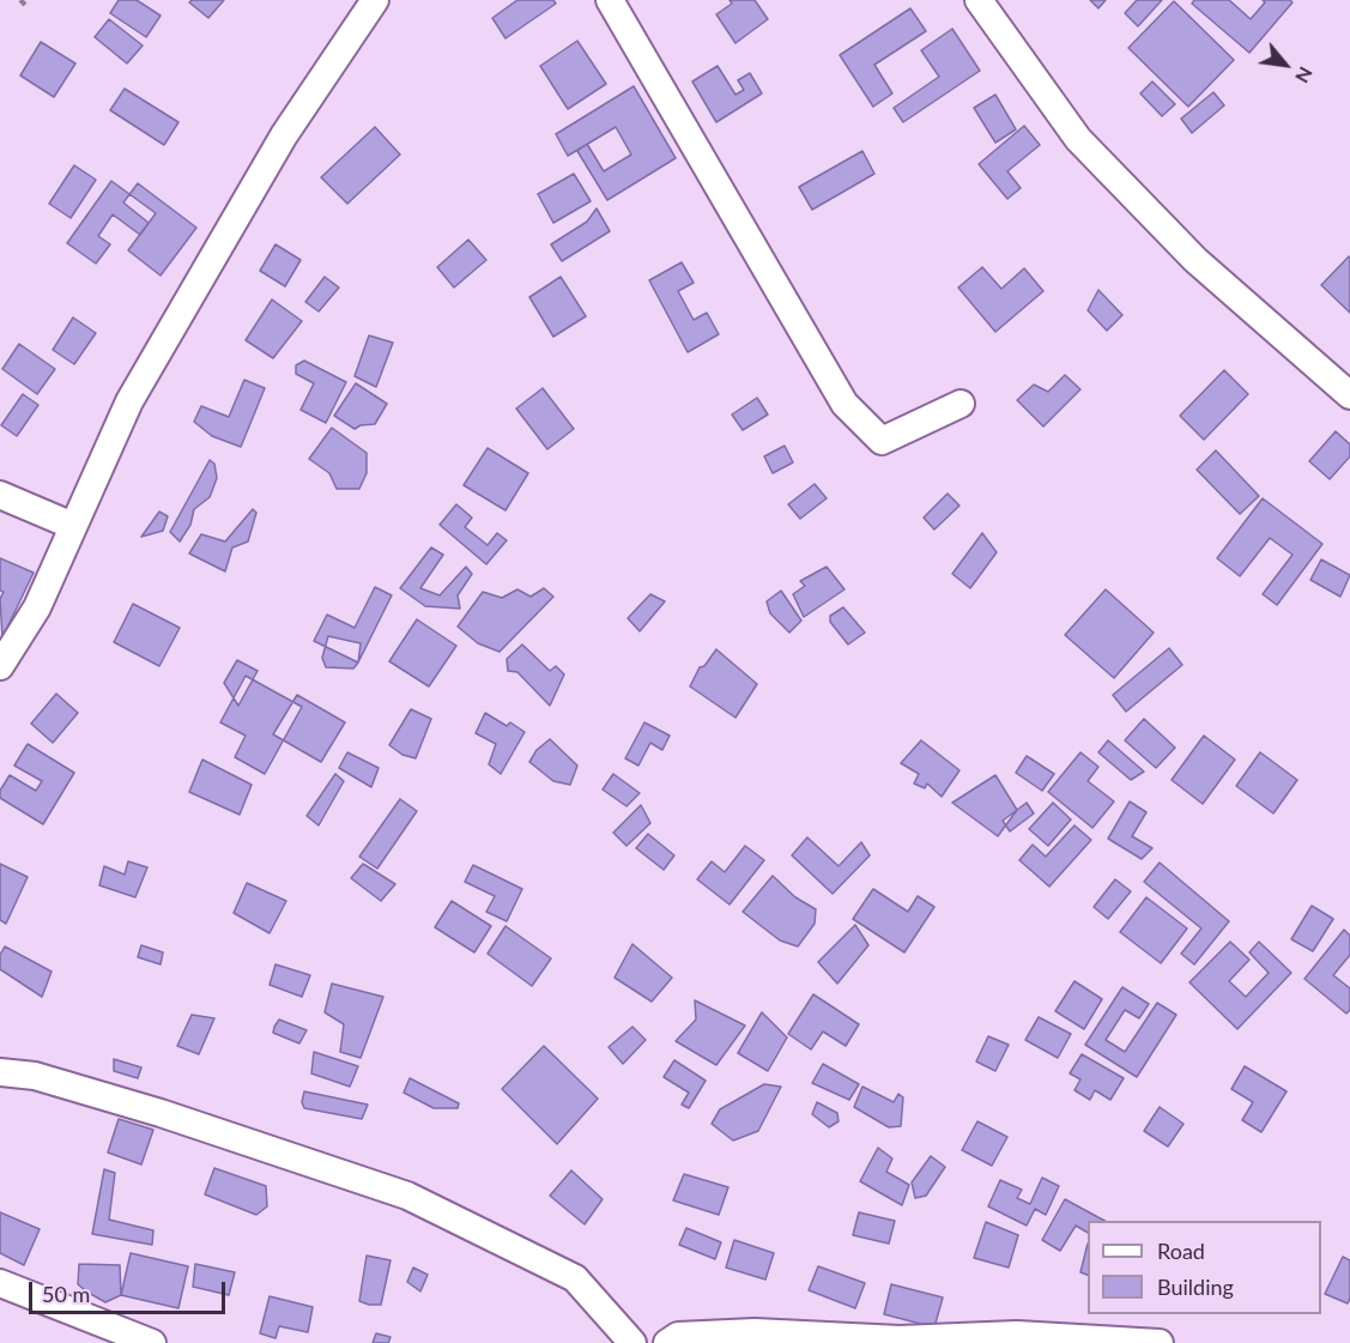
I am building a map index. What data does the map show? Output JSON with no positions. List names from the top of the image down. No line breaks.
{"legend":["Road","Building"],"scale_bar":"50 m","north":"bottom right"}
